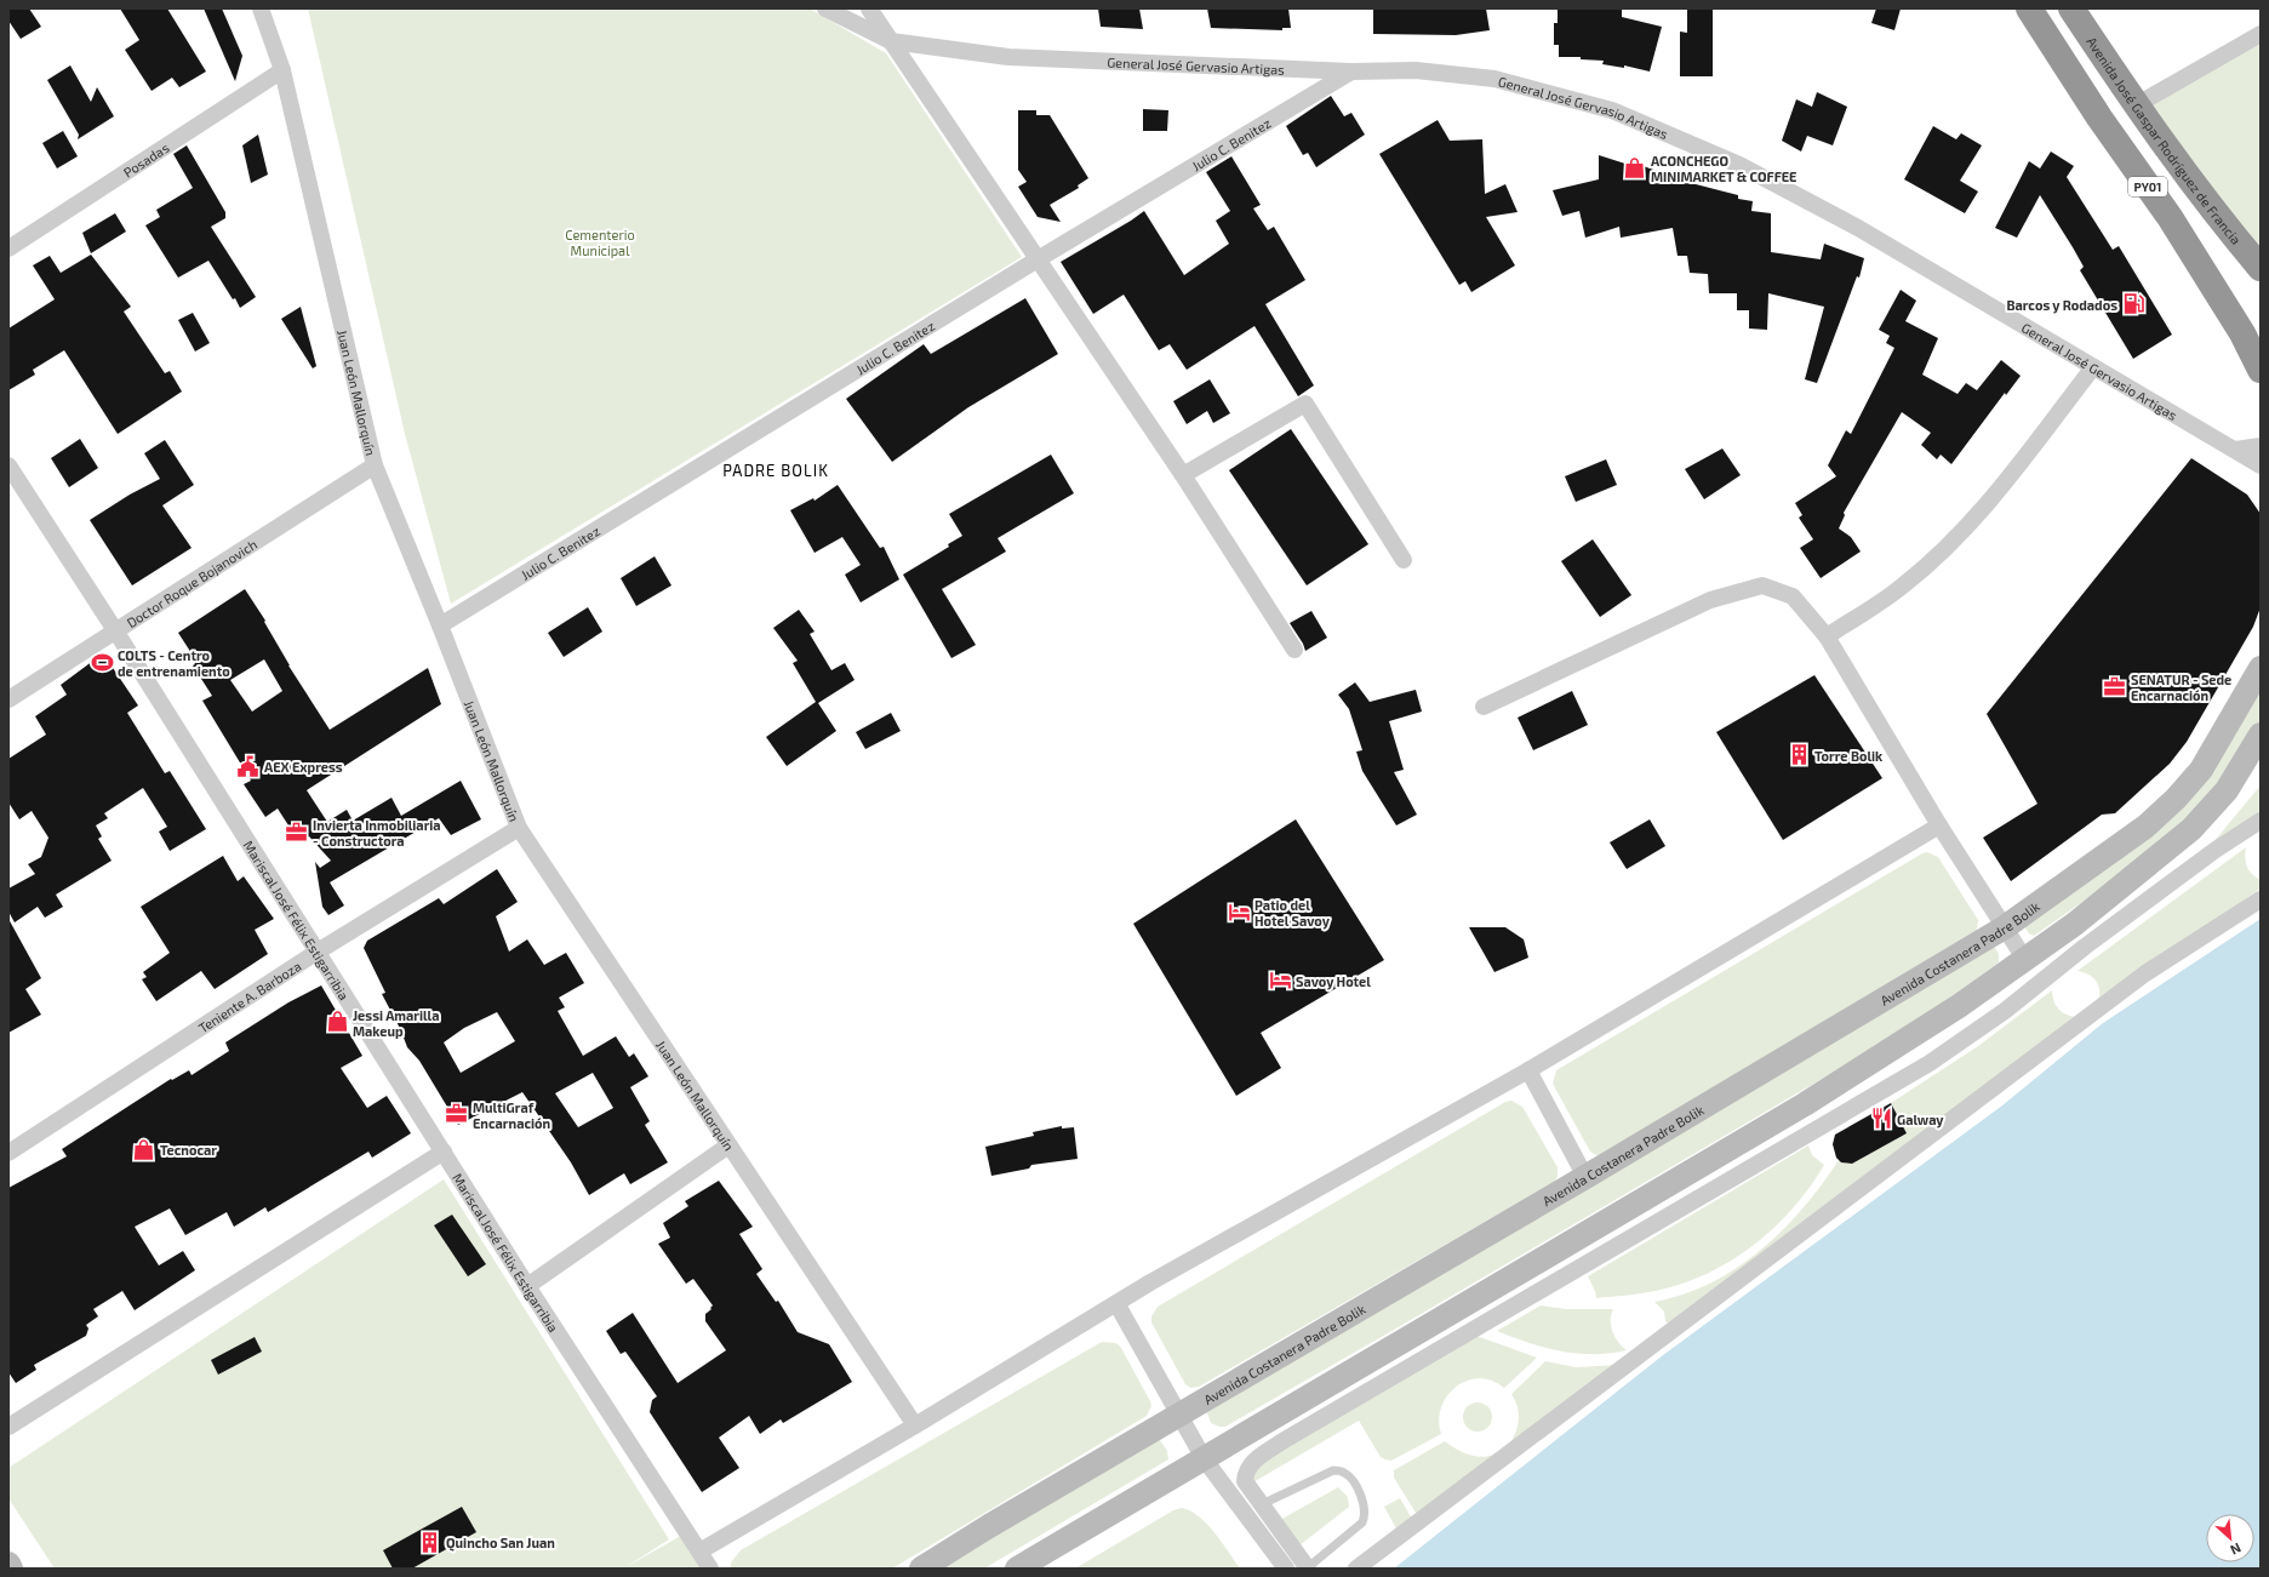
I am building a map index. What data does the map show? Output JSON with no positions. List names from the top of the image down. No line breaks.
{"streets":{"highway":["Avenida José Gaspar Rodríguez de Francia","PY01"],"main road":["Avenida Costanera Padre Bolik"],"street":["General José Gervasio Artigas","Julio C. Benitez","Posadas","Juan León Mallorquín","Doctor Roque Bojanovich","Mariscal José Félix Estigarribia","Teniente A. Barboza"]},"crossings":[["General José Gervasio Artigas","Julio C. Benitez"],["Julio C. Benitez","Juan León Mallorquín"],["Posadas","Juan León Mallorquín"],["Juan León Mallorquín","Doctor Roque Bojanovich"],["Juan León Mallorquín","Teniente A. Barboza"],["Doctor Roque Bojanovich","Mariscal José Félix Estigarribia"],["Mariscal José Félix Estigarribia","Teniente A. Barboza"]],"districts":["PADRE BOLIK"],"parks":["Cementerio Municipal"],"places":{"shop":["ACONCHEGO MINIMARKET & COFFEE","Jessi Amarilla Makeup","Tecnocar"],"fuel station":["Barcos y Rodados"],"sports":["COLTS - Centro de entrenamiento"],"office":["SENATUR - Sede Encarnación","Invierta Inmobiliaria - Constructora","MultiGraf Encarnación"],"building":["Torre Bolik","Quincho San Juan"],"public building":["AEX Express"],"hotel":["Patio del Hotel Savoy","Savoy Hotel"],"restaurant":["Galway"]},"north":"bottom right"}
